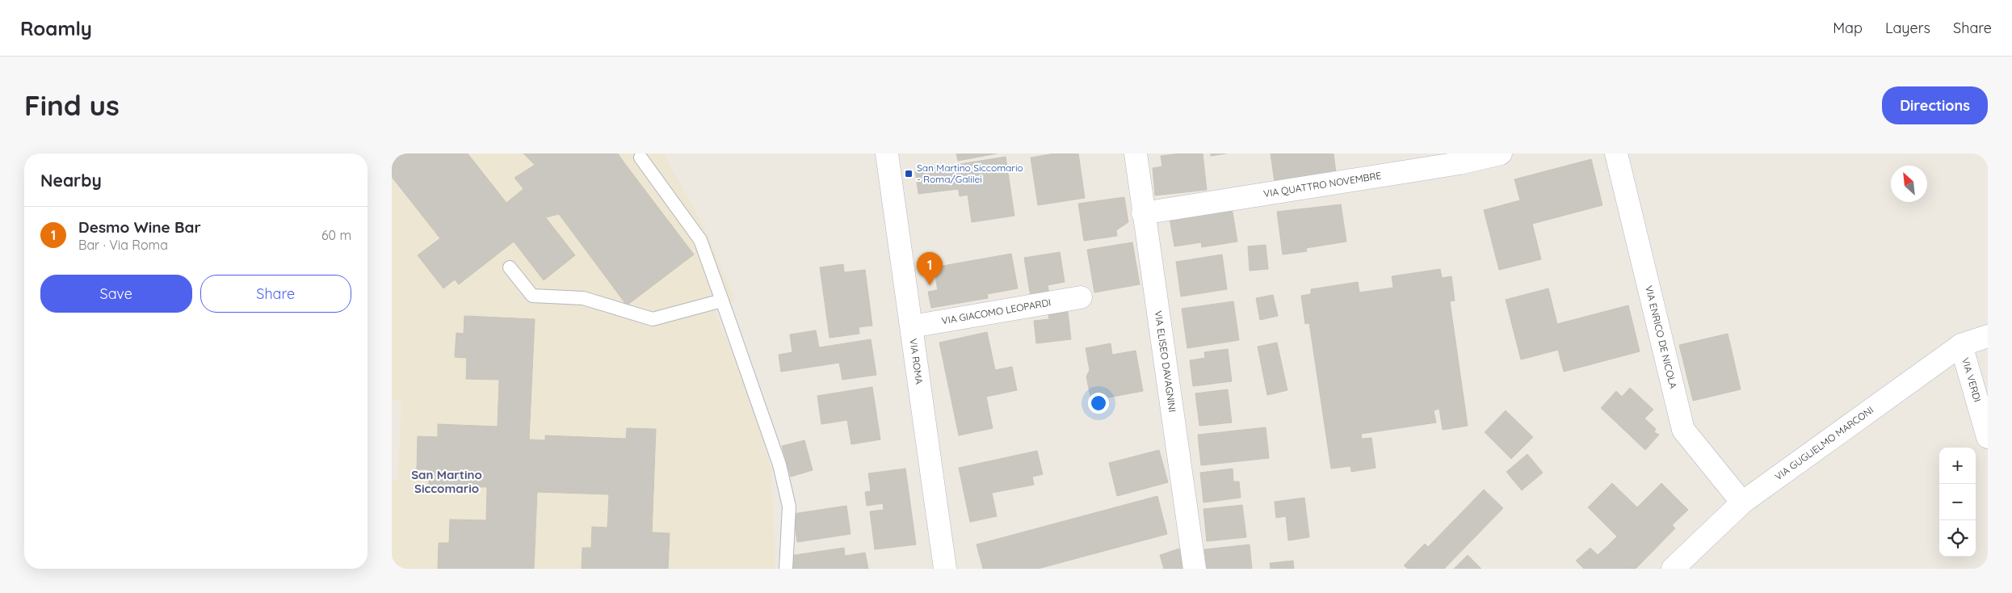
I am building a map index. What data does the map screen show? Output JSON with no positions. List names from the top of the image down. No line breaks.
{"streets":{"street":["VIA QUATTRO NOVEMBRE","VIA GIACOMO LEOPARDI","VIA ENRICO DE NICOLA","VIA ROMA","VIA ELISEO DAVAGNINI","VIA VERDI","VIA GUGLIELMO MARCONI"]},"crossings":[["VIA QUATTRO NOVEMBRE","VIA ELISEO DAVAGNINI"],["VIA GIACOMO LEOPARDI","VIA ROMA"],["VIA ENRICO DE NICOLA","VIA GUGLIELMO MARCONI"],["VIA VERDI","VIA GUGLIELMO MARCONI"]],"districts":["San Martino Siccomario"],"places":{"transit":["San Martino Siccomario - Roma/Galilei"]},"north":"top left","page":{"header":"Roamly","nav":["Map","Layers","Share"],"buttons":["Directions",["Save","Share"]],"title":"Find us","heading":"Nearby","list":[{"mark":"1","name":"Desmo Wine Bar","note":"Bar · Via Roma","value":"60 m"}],"pins":"1","map_buttons":["+","−"]}}
